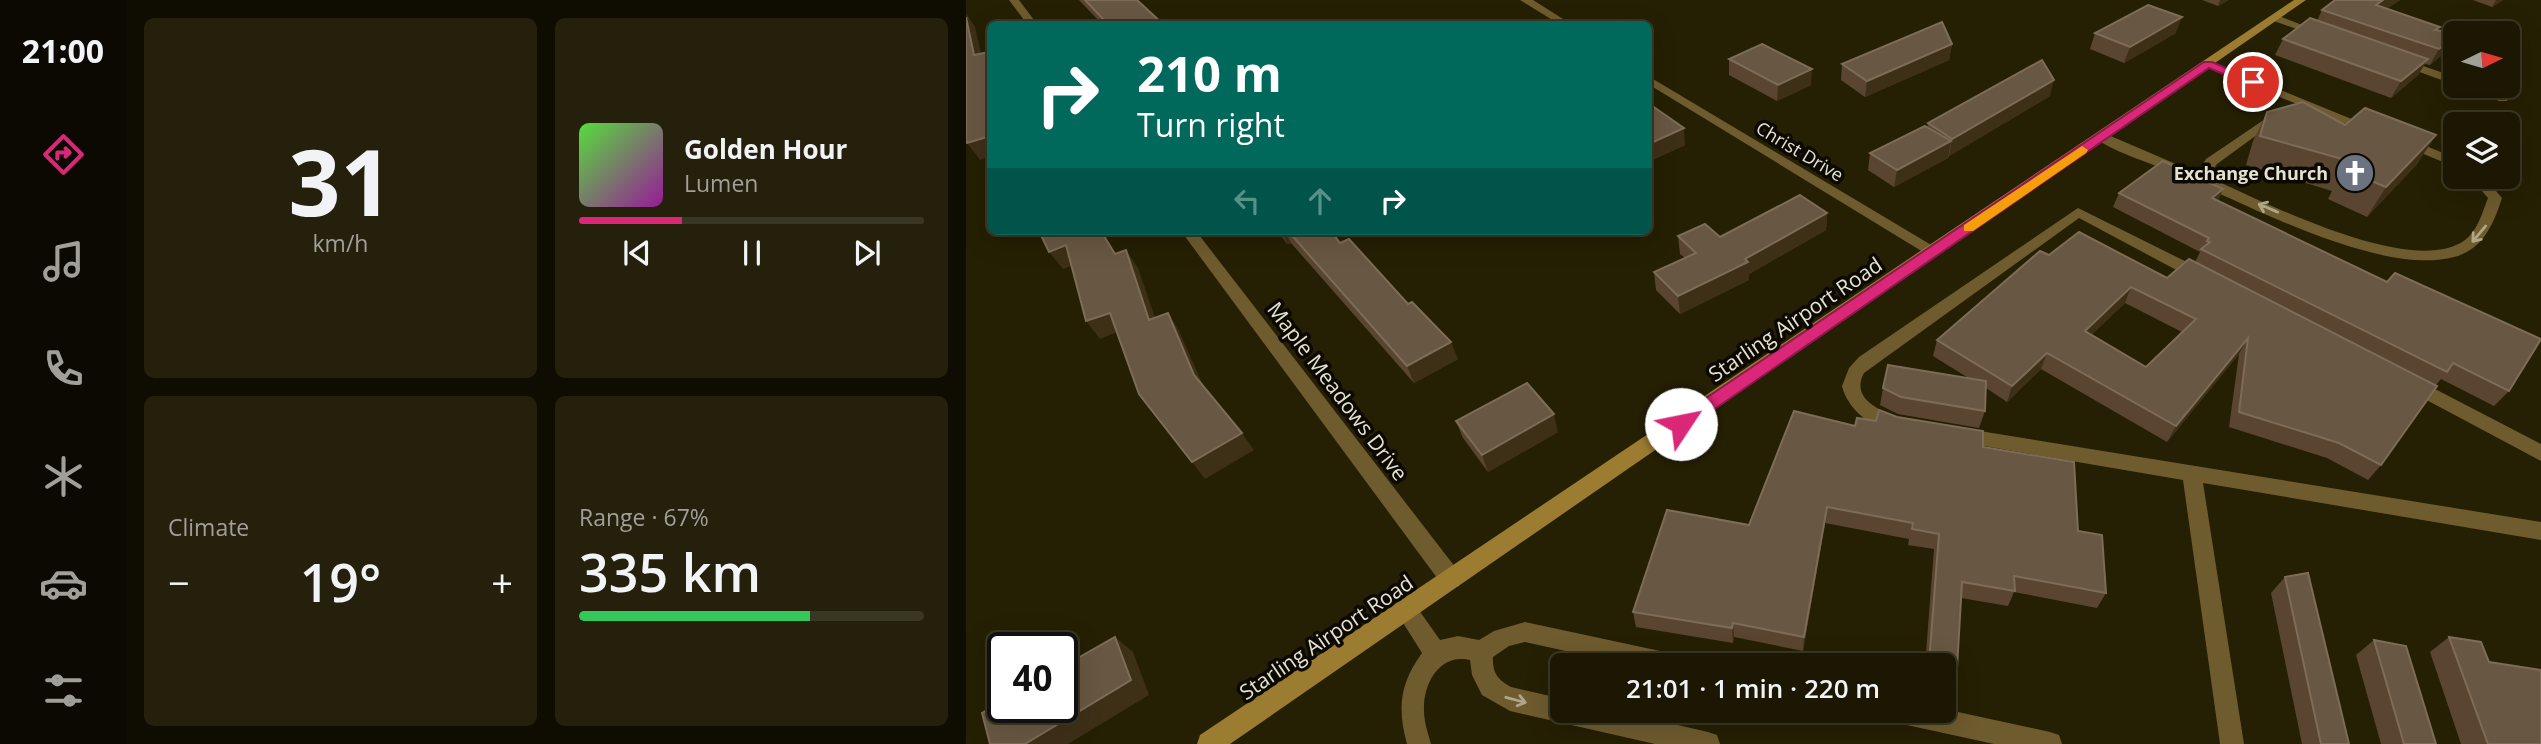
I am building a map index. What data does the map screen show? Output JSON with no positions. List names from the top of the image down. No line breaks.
{"streets":{"street":["Christ Drive","Starling Airport Road","Maple Meadows Drive"]},"crossings":[["Christ Drive","Starling Airport Road"],["Starling Airport Road","Maple Meadows Drive"]],"places":{"church":["Exchange Church"]},"north":"right","page":{"tabs":"21:00","tile":[["31","km/h"],"Climate",["Range · 67%","335 km"]],"turn":["210 m","Turn right"],"song":["Golden Hour","Lumen"],"heat":["−","19°","+"],"limit":"40","trip":"21:01 · 1 min · 220 m"}}
